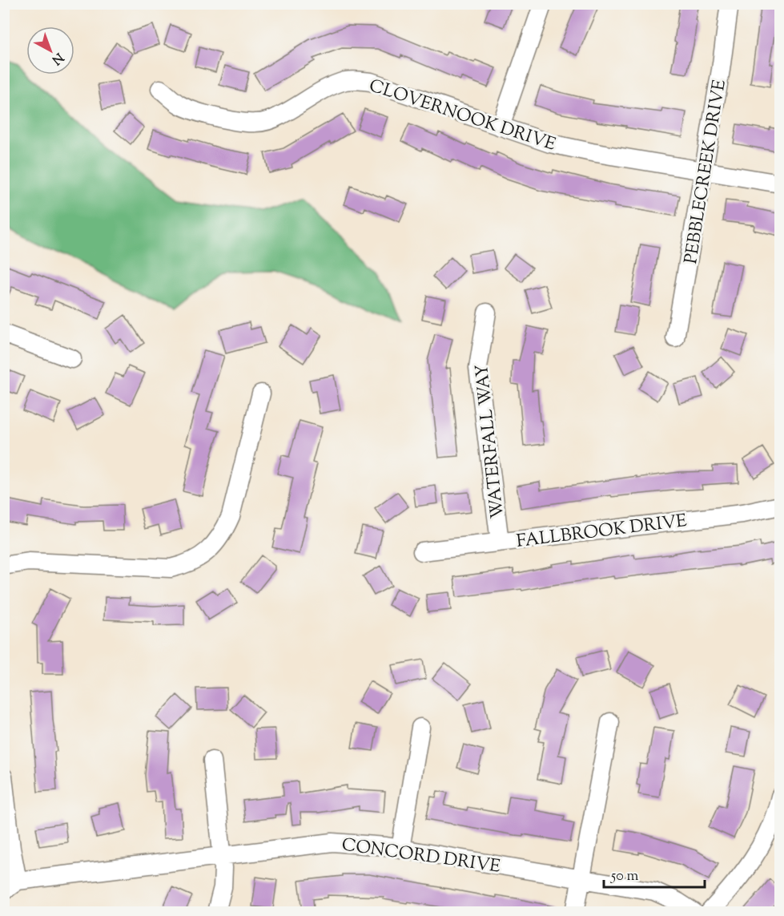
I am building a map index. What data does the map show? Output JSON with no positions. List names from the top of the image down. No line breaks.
{"streets":{"street":["CLOVERNOOK DRIVE","PEBBLECREEK DRIVE","WATERFALL WAY","FALLBROOK DRIVE","CONCORD DRIVE"]},"crossings":[["CLOVERNOOK DRIVE","PEBBLECREEK DRIVE"],["WATERFALL WAY","FALLBROOK DRIVE"]],"scale_bar":"50 m","north":"bottom right"}
